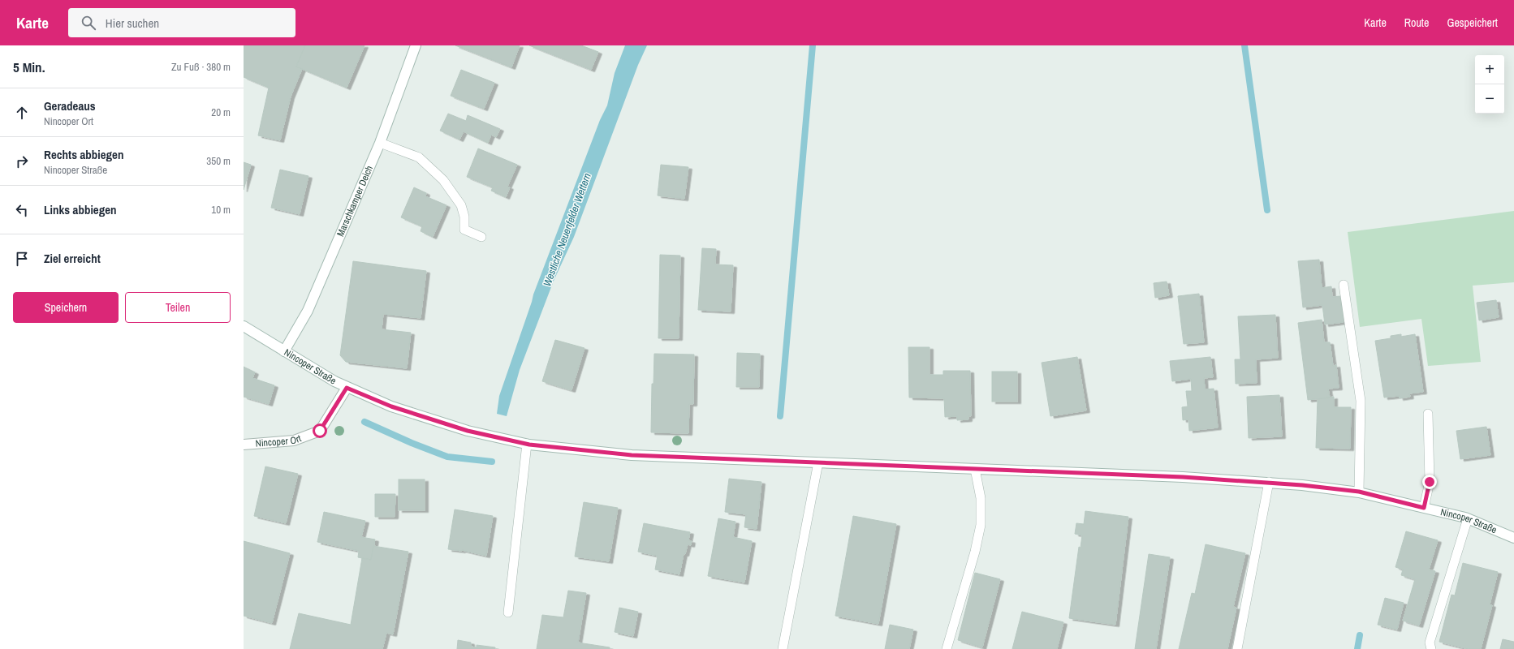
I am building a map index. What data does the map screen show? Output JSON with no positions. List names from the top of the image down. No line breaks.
{"streets":{"main road":["Marschkamper Deich","Nincoper Straße","Nincoper Ort"]},"crossings":[["Marschkamper Deich","Nincoper Straße"],["Nincoper Straße","Nincoper Ort"]],"water":["Westliche Neuenfelder Wettern"],"page":{"header":"Karte","search":"Hier suchen","nav":["Karte","Route","Gespeichert"],"heading":["5 Min.","Zu Fuß · 380 m"],"map_buttons":["+","−"],"list":[["Geradeaus","Nincoper Ort","20 m"],["Rechts abbiegen","Nincoper Straße","350 m"],["Links abbiegen","10 m"],"Ziel erreicht"],"buttons":["Speichern","Teilen"]}}
